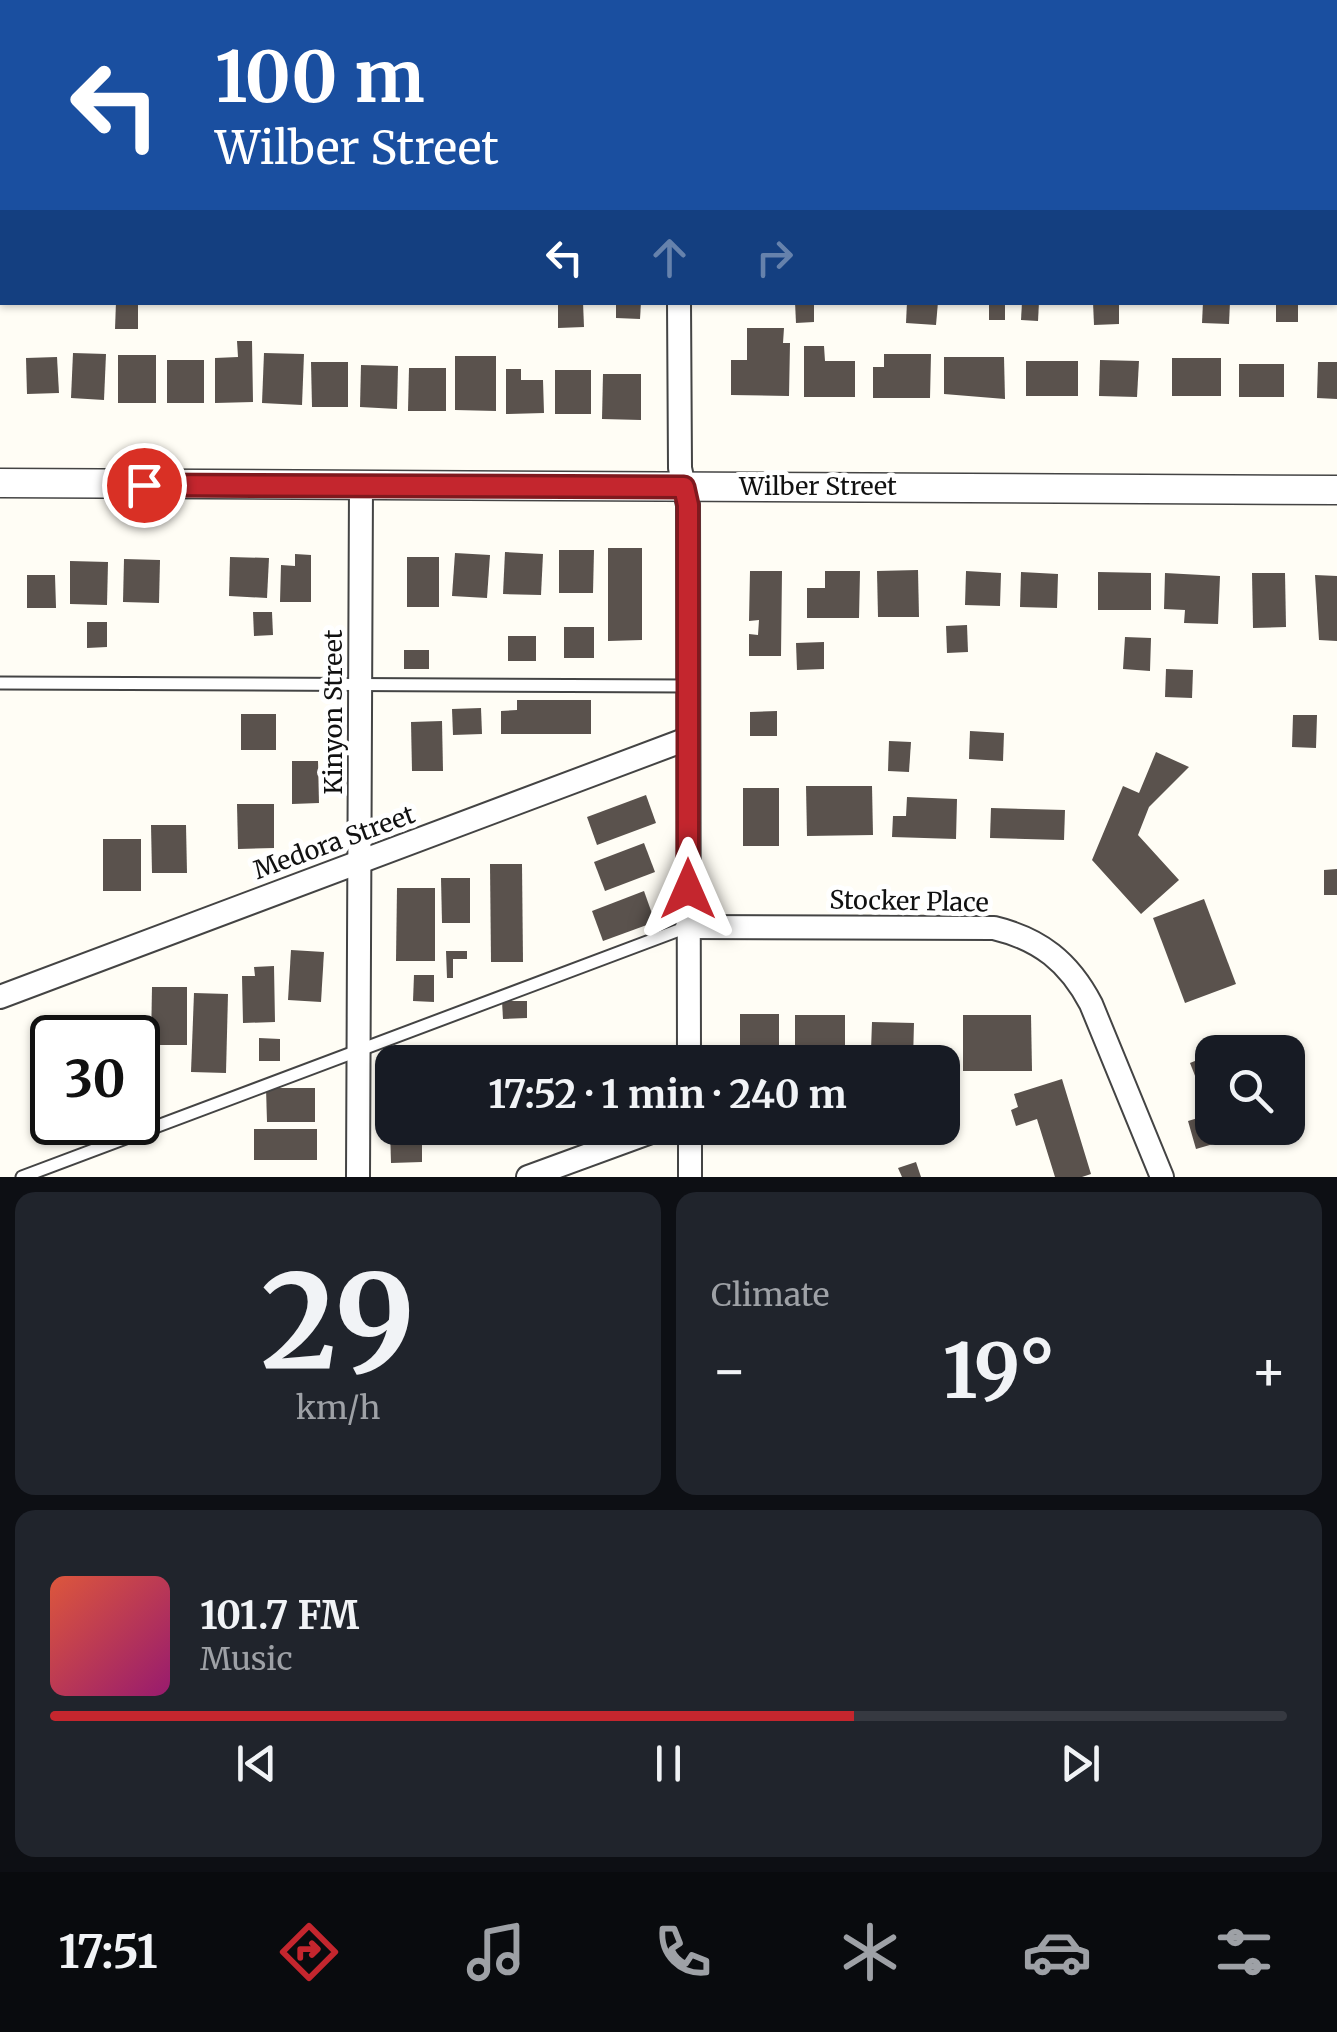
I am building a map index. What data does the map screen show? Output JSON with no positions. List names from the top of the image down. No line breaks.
{"streets":{"street":["Wilber Street","Kinyon Street","Medora Street","Stocker Place"]},"crossings":[["Wilber Street","Kinyon Street"],["Kinyon Street","Medora Street"]],"page":{"turn":["100 m","Wilber Street"],"limit":"30","trip":"17:52 · 1 min · 240 m","tile":[["29","km/h"],"Climate"],"heat":["−","19°","+"],"song":["101.7 FM","Music"],"tabs":"17:51"}}
